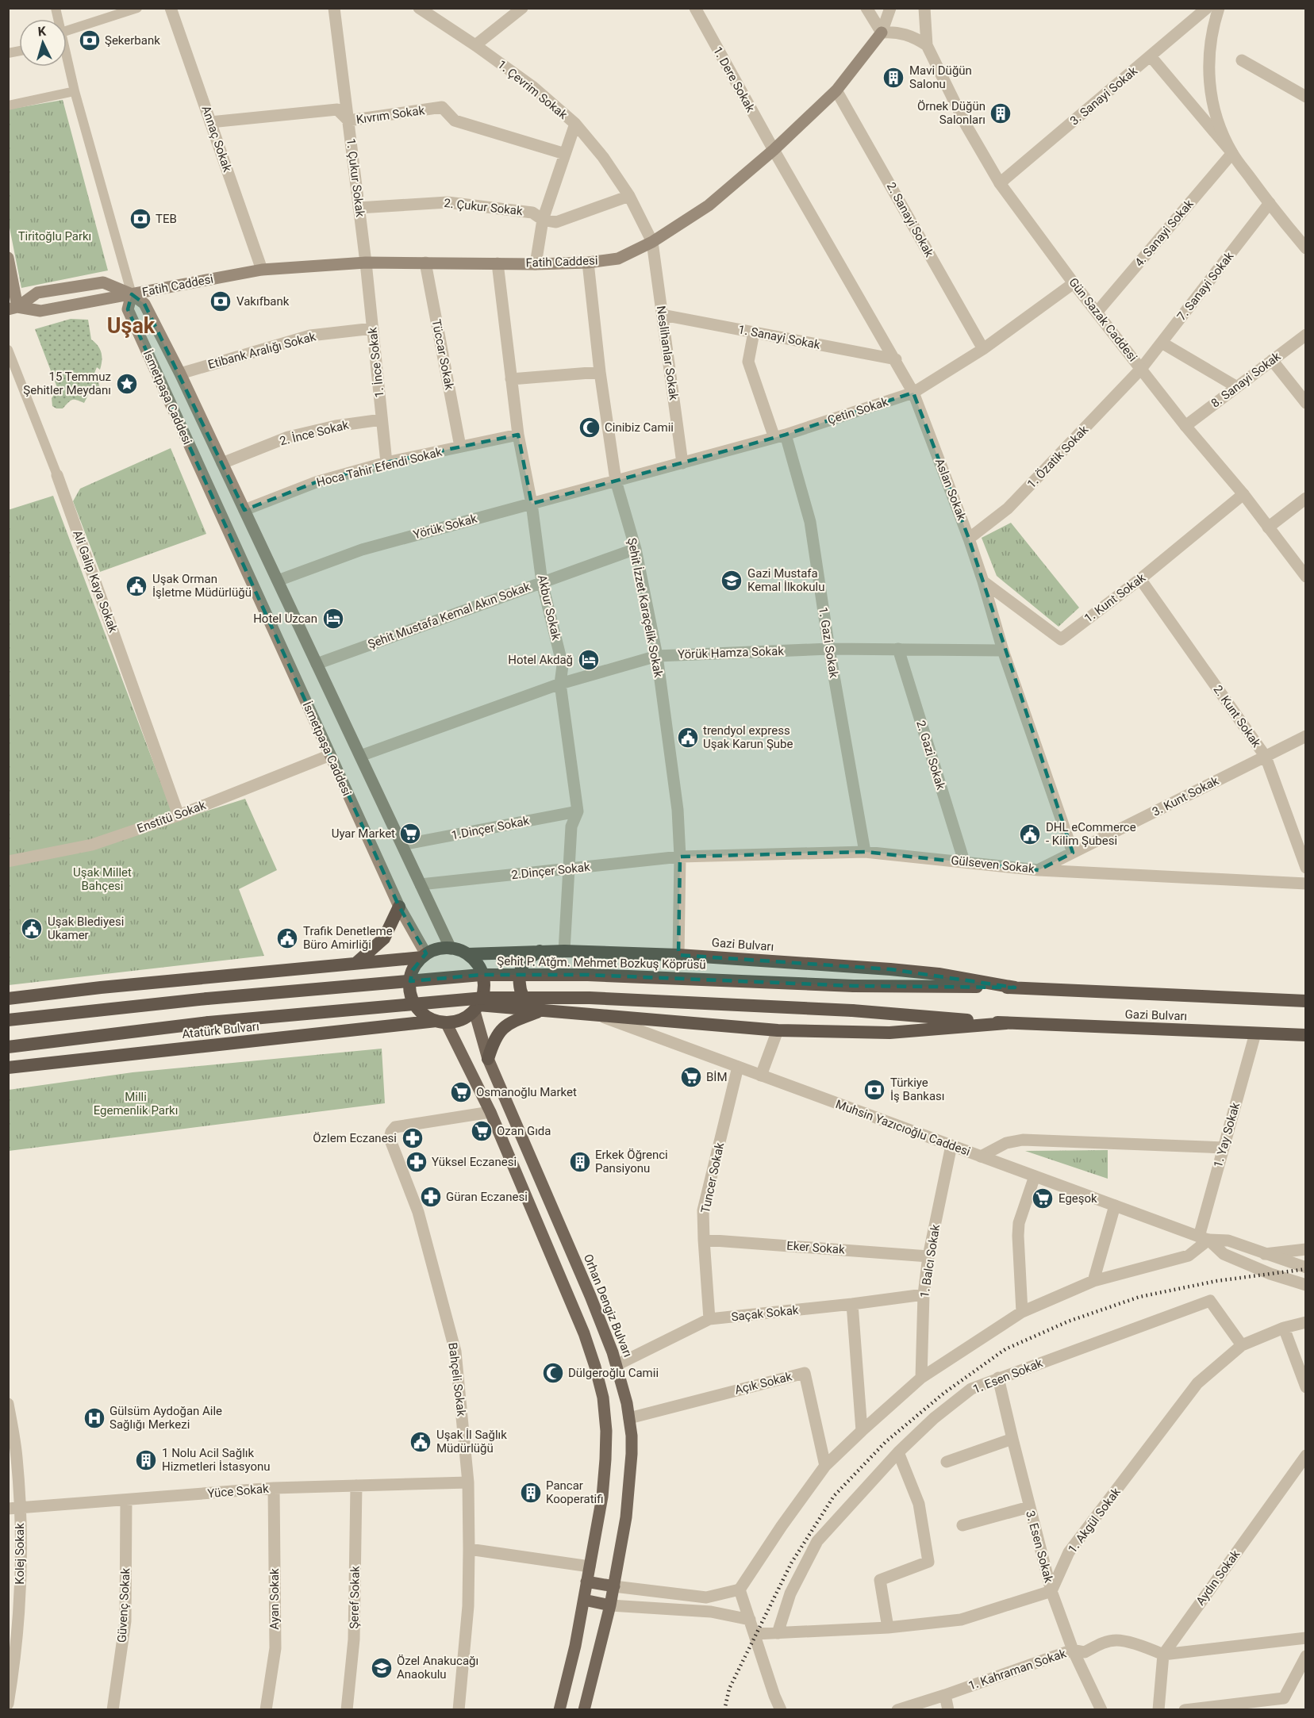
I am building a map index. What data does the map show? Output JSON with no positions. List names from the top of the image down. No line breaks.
{"streets":{"highway":["Gazi Bulvarı","Şehit P. Atğm. Mehmet Bozkuş Köprüsü","Atatürk Bulvarı"],"main road":["Fatih Caddesi","İsmetpaşa Caddesi","Orhan Dengiz Bulvarı"],"street":["1. Dere Sokak","1. Çevrim Sokak","3. Sanayi Sokak","Kıvrım Sokak","Annaç Sokak","1. Çukur Sokak","2. Çukur Sokak","2. Sanayi Sokak","4. Sanayi Sokak","7. Sanayi Sokak","Gün Sazak Caddesi","1. Sanayi Sokak","Etibank Aralığı Sokak","Neslihanlar Sokak","Tüccar Sokak","1. İnce Sokak","8. Sanayi Sokak","Çetin Sokak","2. İnce Sokak","1. Özatik Sokak","Hoca Tahir Efendi Sokak","Aslan Sokak","Yörük Sokak","Ali Galip Kaya Sokak","1. Kunt Sokak","Akbur Sokak","Şehit İzzet Karaçelik Sokak","Şehit Mustafa Kemal Akın Sokak","1. Gazi Sokak","Yörük Hamza Sokak","2. Kunt Sokak","2. Gazi Sokak","3. Kunt Sokak","Enstitü Sokak","1.Dinçer Sokak","Gülseven Sokak","2.Dinçer Sokak","Muhsin Yazıcıoğlu Caddesi","1. Yay Sokak","Tuncer Sokak","Eker Sokak","1. Balcı Sokak","Saçak Sokak","1. Esen Sokak","Bahçeli Sokak","Açık Sokak","Yüce Sokak","1. Akgül Sokak","3. Esen Sokak","Kolej Sokak","Aydın Sokak","Şeref Sokak","Ayan Sokak","Güvenç Sokak","1. Kahraman Sokak"]},"crossings":[["1. Dere Sokak","Fatih Caddesi"],["1. Dere Sokak","Aslan Sokak"],["1. Çevrim Sokak","2. Çukur Sokak"],["1. Çevrim Sokak","Fatih Caddesi"],["1. Çevrim Sokak","Neslihanlar Sokak"],["3. Sanayi Sokak","Gün Sazak Caddesi"],["Kıvrım Sokak","Annaç Sokak"],["Kıvrım Sokak","1. Çukur Sokak"],["Annaç Sokak","Fatih Caddesi"],["1. Çukur Sokak","2. Çukur Sokak"],["1. Çukur Sokak","Fatih Caddesi"],["1. Çukur Sokak","1. İnce Sokak"],["2. Sanayi Sokak","Fatih Caddesi"],["2. Sanayi Sokak","Çetin Sokak"],["4. Sanayi Sokak","Gün Sazak Caddesi"],["Fatih Caddesi","Neslihanlar Sokak"],["Fatih Caddesi","Tüccar Sokak"],["Fatih Caddesi","1. İnce Sokak"],["Fatih Caddesi","İsmetpaşa Caddesi"],["Fatih Caddesi","Aslan Sokak"],["Fatih Caddesi","Akbur Sokak"],["Fatih Caddesi","Şehit İzzet Karaçelik Sokak"],["7. Sanayi Sokak","Gün Sazak Caddesi"],["7. Sanayi Sokak","1. Özatik Sokak"],["Gün Sazak Caddesi","8. Sanayi Sokak"],["Gün Sazak Caddesi","Çetin Sokak"],["Gün Sazak Caddesi","1. Özatik Sokak"],["Gün Sazak Caddesi","1. Kunt Sokak"],["1. Sanayi Sokak","Neslihanlar Sokak"],["1. Sanayi Sokak","Aslan Sokak"],["1. Sanayi Sokak","1. Gazi Sokak"],["Etibank Aralığı Sokak","1. İnce Sokak"],["Etibank Aralığı Sokak","İsmetpaşa Caddesi"],["Neslihanlar Sokak","Çetin Sokak"],["Tüccar Sokak","Hoca Tahir Efendi Sokak"],["1. İnce Sokak","2. İnce Sokak"],["1. İnce Sokak","Hoca Tahir Efendi Sokak"],["İsmetpaşa Caddesi","2. İnce Sokak"],["İsmetpaşa Caddesi","Hoca Tahir Efendi Sokak"],["İsmetpaşa Caddesi","Yörük Sokak"],["İsmetpaşa Caddesi","Şehit Mustafa Kemal Akın Sokak"],["İsmetpaşa Caddesi","Yörük Hamza Sokak"],["İsmetpaşa Caddesi","Enstitü Sokak"],["İsmetpaşa Caddesi","1.Dinçer Sokak"],["İsmetpaşa Caddesi","2.Dinçer Sokak"],["İsmetpaşa Caddesi","Gazi Bulvarı"],["İsmetpaşa Caddesi","Atatürk Bulvarı"],["İsmetpaşa Caddesi","Orhan Dengiz Bulvarı"],["Çetin Sokak","Aslan Sokak"],["Çetin Sokak","Yörük Sokak"],["Çetin Sokak","Şehit İzzet Karaçelik Sokak"],["Çetin Sokak","1. Gazi Sokak"],["1. Özatik Sokak","Aslan Sokak"],["Hoca Tahir Efendi Sokak","Akbur Sokak"],["Aslan Sokak","1. Kunt Sokak"],["Aslan Sokak","Yörük Hamza Sokak"],["Aslan Sokak","3. Kunt Sokak"],["Yörük Sokak","Akbur Sokak"],["Yörük Sokak","Şehit İzzet Karaçelik Sokak"],["Ali Galip Kaya Sokak","Enstitü Sokak"],["1. Kunt Sokak","2. Kunt Sokak"],["Akbur Sokak","Şehit Mustafa Kemal Akın Sokak"],["Akbur Sokak","Yörük Hamza Sokak"],["Akbur Sokak","1.Dinçer Sokak"],["Akbur Sokak","2.Dinçer Sokak"],["Akbur Sokak","Gazi Bulvarı"],["Şehit İzzet Karaçelik Sokak","Şehit Mustafa Kemal Akın Sokak"],["Şehit İzzet Karaçelik Sokak","Yörük Hamza Sokak"],["Şehit İzzet Karaçelik Sokak","Gülseven Sokak"],["Şehit İzzet Karaçelik Sokak","2.Dinçer Sokak"],["Şehit İzzet Karaçelik Sokak","Gazi Bulvarı"],["1. Gazi Sokak","Yörük Hamza Sokak"],["1. Gazi Sokak","Gülseven Sokak"],["Yörük Hamza Sokak","2. Gazi Sokak"],["2. Kunt Sokak","3. Kunt Sokak"],["2. Gazi Sokak","Gülseven Sokak"],["3. Kunt Sokak","Gülseven Sokak"],["Gülseven Sokak","2.Dinçer Sokak"],["Gazi Bulvarı","Şehit P. Atğm. Mehmet Bozkuş Köprüsü"],["Gazi Bulvarı","Atatürk Bulvarı"],["Gazi Bulvarı","Muhsin Yazıcıoğlu Caddesi"],["Gazi Bulvarı","1. Yay Sokak"],["Gazi Bulvarı","Orhan Dengiz Bulvarı"],["Atatürk Bulvarı","Orhan Dengiz Bulvarı"],["Muhsin Yazıcıoğlu Caddesi","1. Yay Sokak"],["Muhsin Yazıcıoğlu Caddesi","Tuncer Sokak"],["Muhsin Yazıcıoğlu Caddesi","1. Balcı Sokak"],["Tuncer Sokak","Eker Sokak"],["Tuncer Sokak","Saçak Sokak"],["Eker Sokak","1. Balcı Sokak"],["1. Balcı Sokak","Saçak Sokak"],["Orhan Dengiz Bulvarı","Saçak Sokak"],["Orhan Dengiz Bulvarı","Açık Sokak"],["1. Esen Sokak","1. Akgül Sokak"],["1. Esen Sokak","3. Esen Sokak"],["Bahçeli Sokak","Yüce Sokak"],["Yüce Sokak","Kolej Sokak"],["Yüce Sokak","Şeref Sokak"],["Yüce Sokak","Ayan Sokak"],["Yüce Sokak","Güvenç Sokak"],["1. Akgül Sokak","3. Esen Sokak"],["3. Esen Sokak","1. Kahraman Sokak"],["Aydın Sokak","1. Kahraman Sokak"]],"districts":["Uşak"],"parks":["Tiritoğlu Parkı","Uşak Millet Bahçesi","Milli Egemenlik Parkı"],"places":{"bank":["Şekerbank","TEB","Vakıfbank","Türkiye İş Bankası"],"building":["Mavi Düğün Salonu","Örnek Düğün Salonları","Erkek Öğrenci Pansiyonu","1 Nolu Acil Sağlık Hizmetleri İstasyonu","Pancar Kooperatifi"],"place":["15 Temmuz Şehitler Meydanı"],"mosque":["Cinibiz Camii","Dülgeroğlu Camii"],"school or university":["Gazi Mustafa Kemal İlkokulu","Özel Anakucağı Anaokulu"],"public building":["Uşak Orman İşletme Müdürlüğü","trendyol express Uşak Karun Şube","DHL eCommerce - Kilim Şubesi","Uşak Blediyesi Ukamer","Trafik Denetleme Büro Amirliği","Uşak İl Sağlık Müdürlüğü"],"hotel":["Hotel Uzcan","Hotel Akdağ"],"supermarket":["Uyar Market","BİM","Osmanoğlu Market","Ozan Gıda","Egeşok"],"pharmacy":["Özlem Eczanesi","Yüksel Eczanesi","Güran Eczanesi"],"hospital":["Gülsüm Aydoğan Aile Sağlığı Merkezi"]},"north":"top"}
